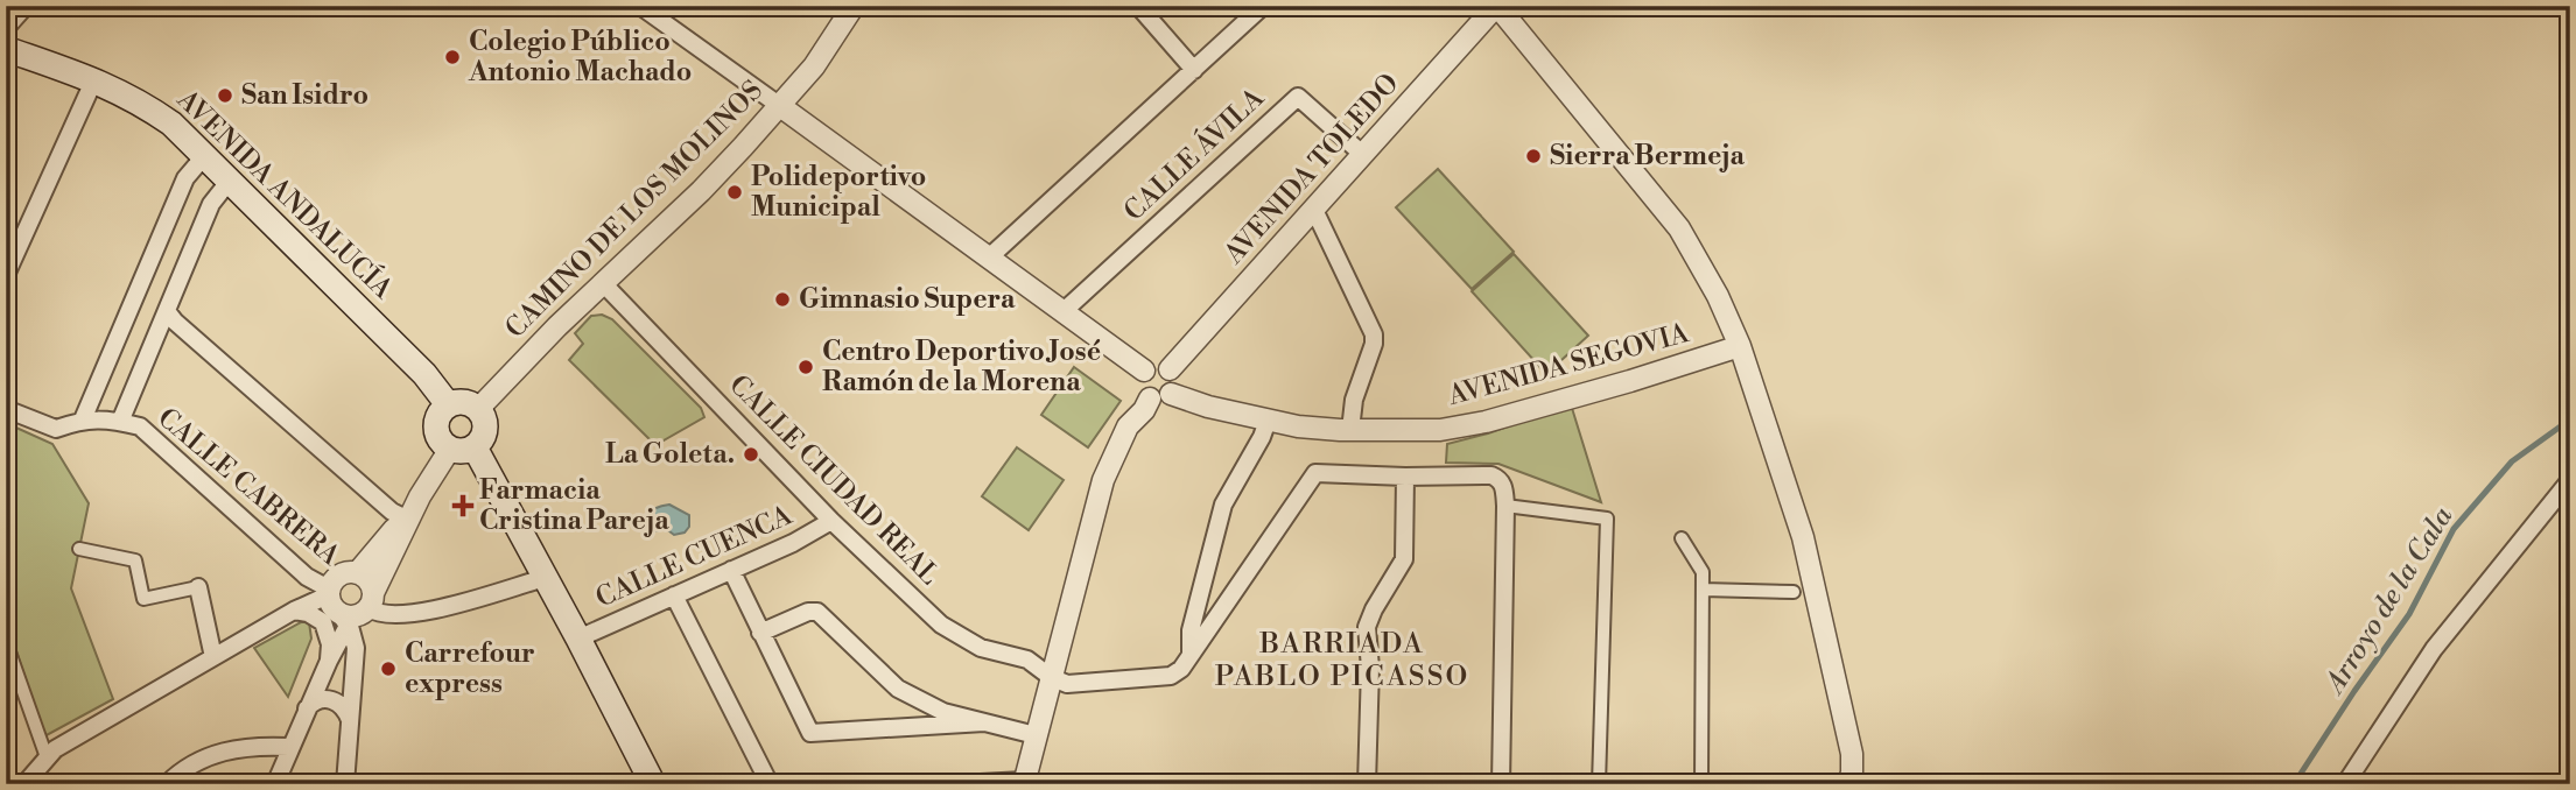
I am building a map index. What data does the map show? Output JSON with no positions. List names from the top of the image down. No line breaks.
{"streets":{"main road":["AVENIDA ANDALUCÍA"],"street":["CALLE ÁVILA","AVENIDA TOLEDO","CAMINO DE LOS MOLINOS","AVENIDA SEGOVIA","CALLE CIUDAD REAL","CALLE CABRERA","CALLE CUENCA"]},"crossings":[["CALLE ÁVILA","AVENIDA TOLEDO"],["AVENIDA TOLEDO","AVENIDA SEGOVIA"],["AVENIDA ANDALUCÍA","CAMINO DE LOS MOLINOS"],["CAMINO DE LOS MOLINOS","CALLE CIUDAD REAL"],["CALLE CIUDAD REAL","CALLE CUENCA"]],"districts":["BARRIADA PABLO PICASSO"],"water":["Arroyo de la Cala"],"places":{"other":["Colegio Público Antonio Machado","San Isidro","Sierra Bermeja","Polideportivo Municipal","Gimnasio Supera","Centro Deportivo José Ramón de la Morena","La Goleta.","Carrefour express"],"health":["Farmacia Cristina Pareja"]}}
